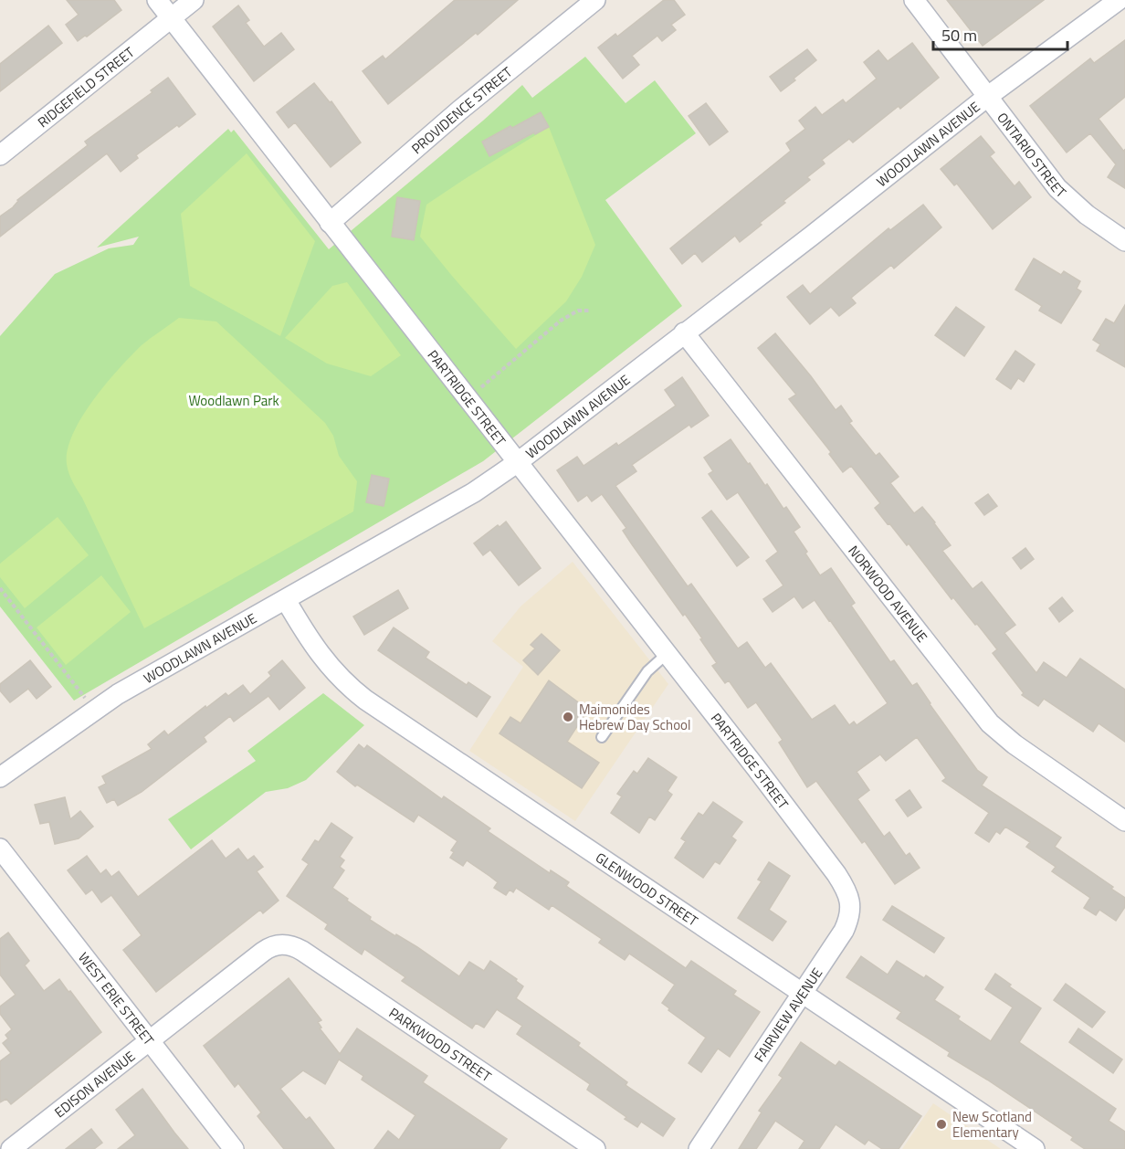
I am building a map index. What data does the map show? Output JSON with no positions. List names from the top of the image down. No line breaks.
{"streets":{"street":["RIDGEFIELD STREET","PROVIDENCE STREET","WOODLAWN AVENUE","ONTARIO STREET","PARTRIDGE STREET","NORWOOD AVENUE","GLENWOOD STREET","WEST ERIE STREET","FAIRVIEW AVENUE","PARKWOOD STREET","EDISON AVENUE"]},"crossings":[["RIDGEFIELD STREET","PARTRIDGE STREET"],["PROVIDENCE STREET","PARTRIDGE STREET"],["WOODLAWN AVENUE","ONTARIO STREET"],["WOODLAWN AVENUE","PARTRIDGE STREET"],["WOODLAWN AVENUE","NORWOOD AVENUE"],["WOODLAWN AVENUE","GLENWOOD STREET"],["PARTRIDGE STREET","FAIRVIEW AVENUE"],["GLENWOOD STREET","FAIRVIEW AVENUE"],["WEST ERIE STREET","EDISON AVENUE"],["PARKWOOD STREET","EDISON AVENUE"]],"parks":["Woodlawn Park"],"places":["Maimonides Hebrew Day School","New Scotland Elementary"],"scale_bar":"50 m"}
